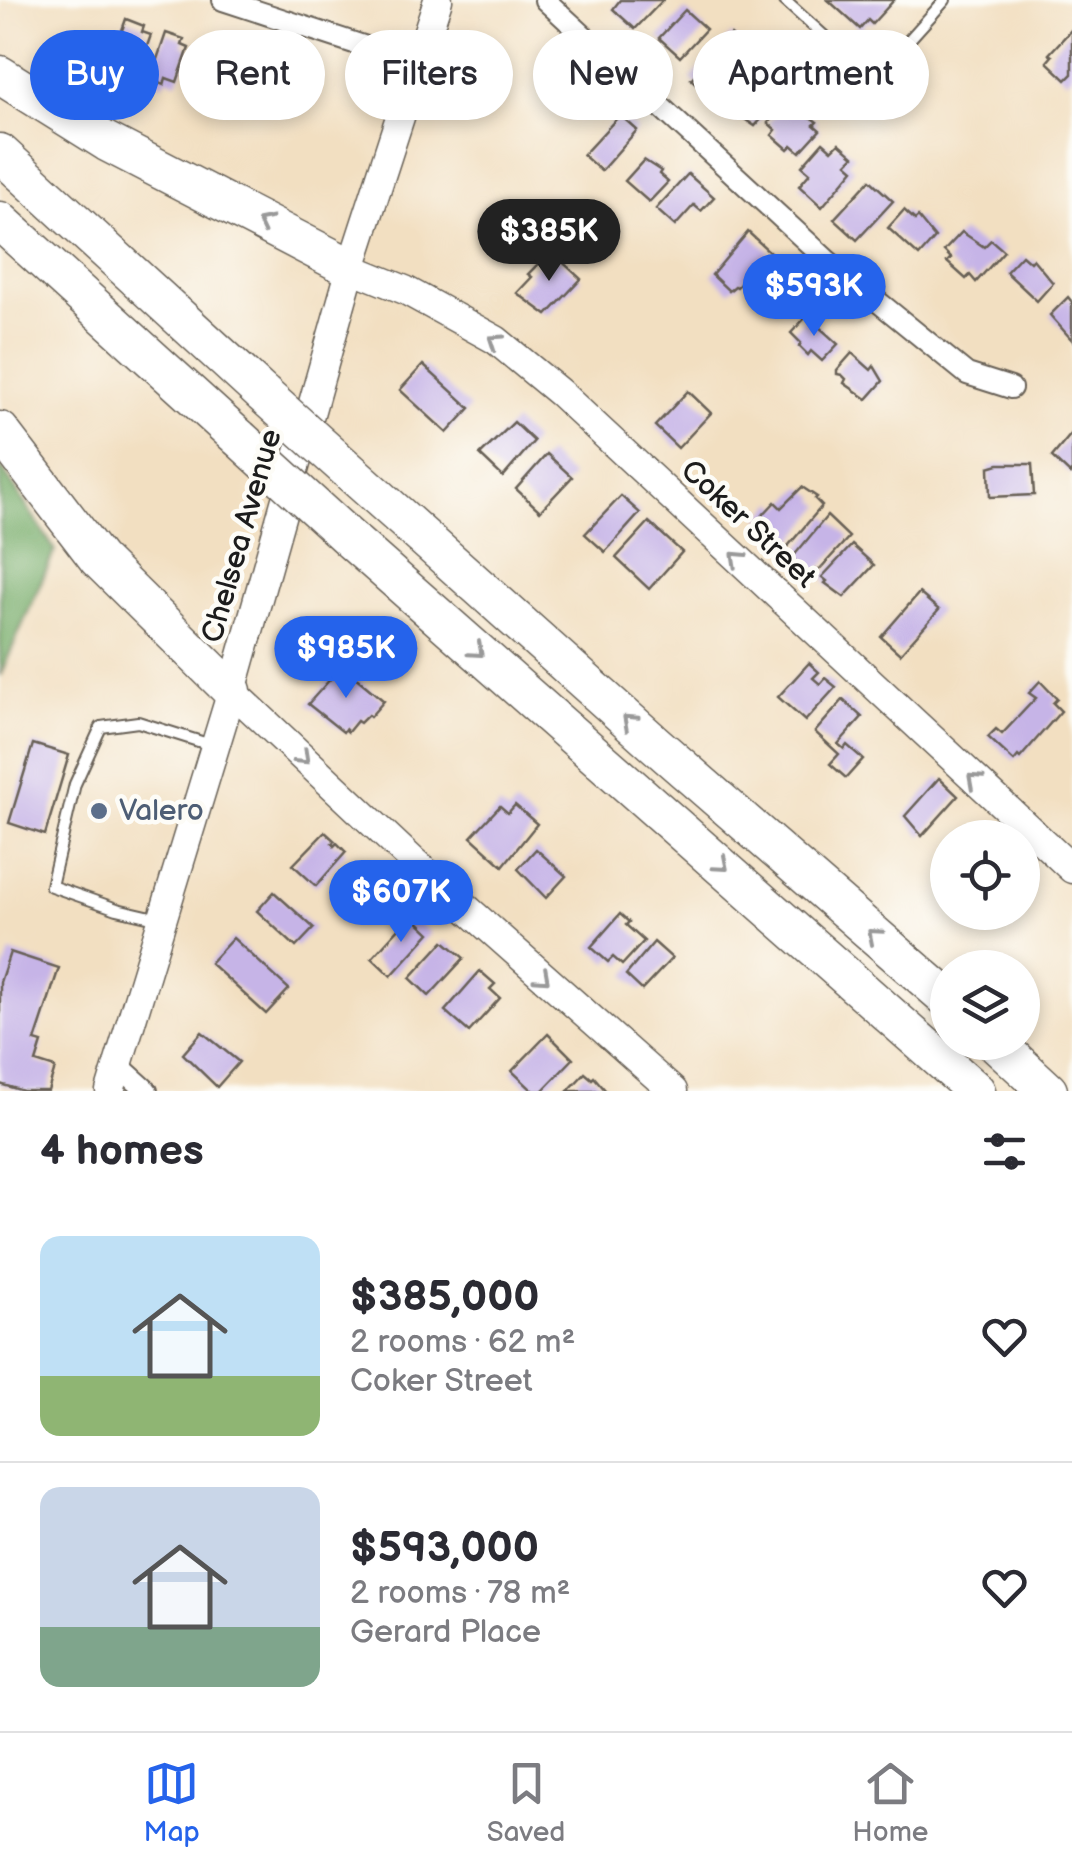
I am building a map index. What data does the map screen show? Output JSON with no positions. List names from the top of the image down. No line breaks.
{"streets":{"main road":["Coker Street","Chelsea Avenue"]},"crossings":[["Coker Street","Chelsea Avenue"]],"one_way":["Coker Street"],"places":["Valero"],"page":{"chip":["Buy","Rent","Filters","New","Apartment"],"price":["$385K","$593K","$985K","$607K"],"heading":"4 homes","list":[{"name":"$385,000","note":"2 rooms · 62 m² · Coker Street"},{"name":"$593,000","note":"2 rooms · 78 m² · Gerard Place"}],"tabs":["Map","Saved","Home"]}}
